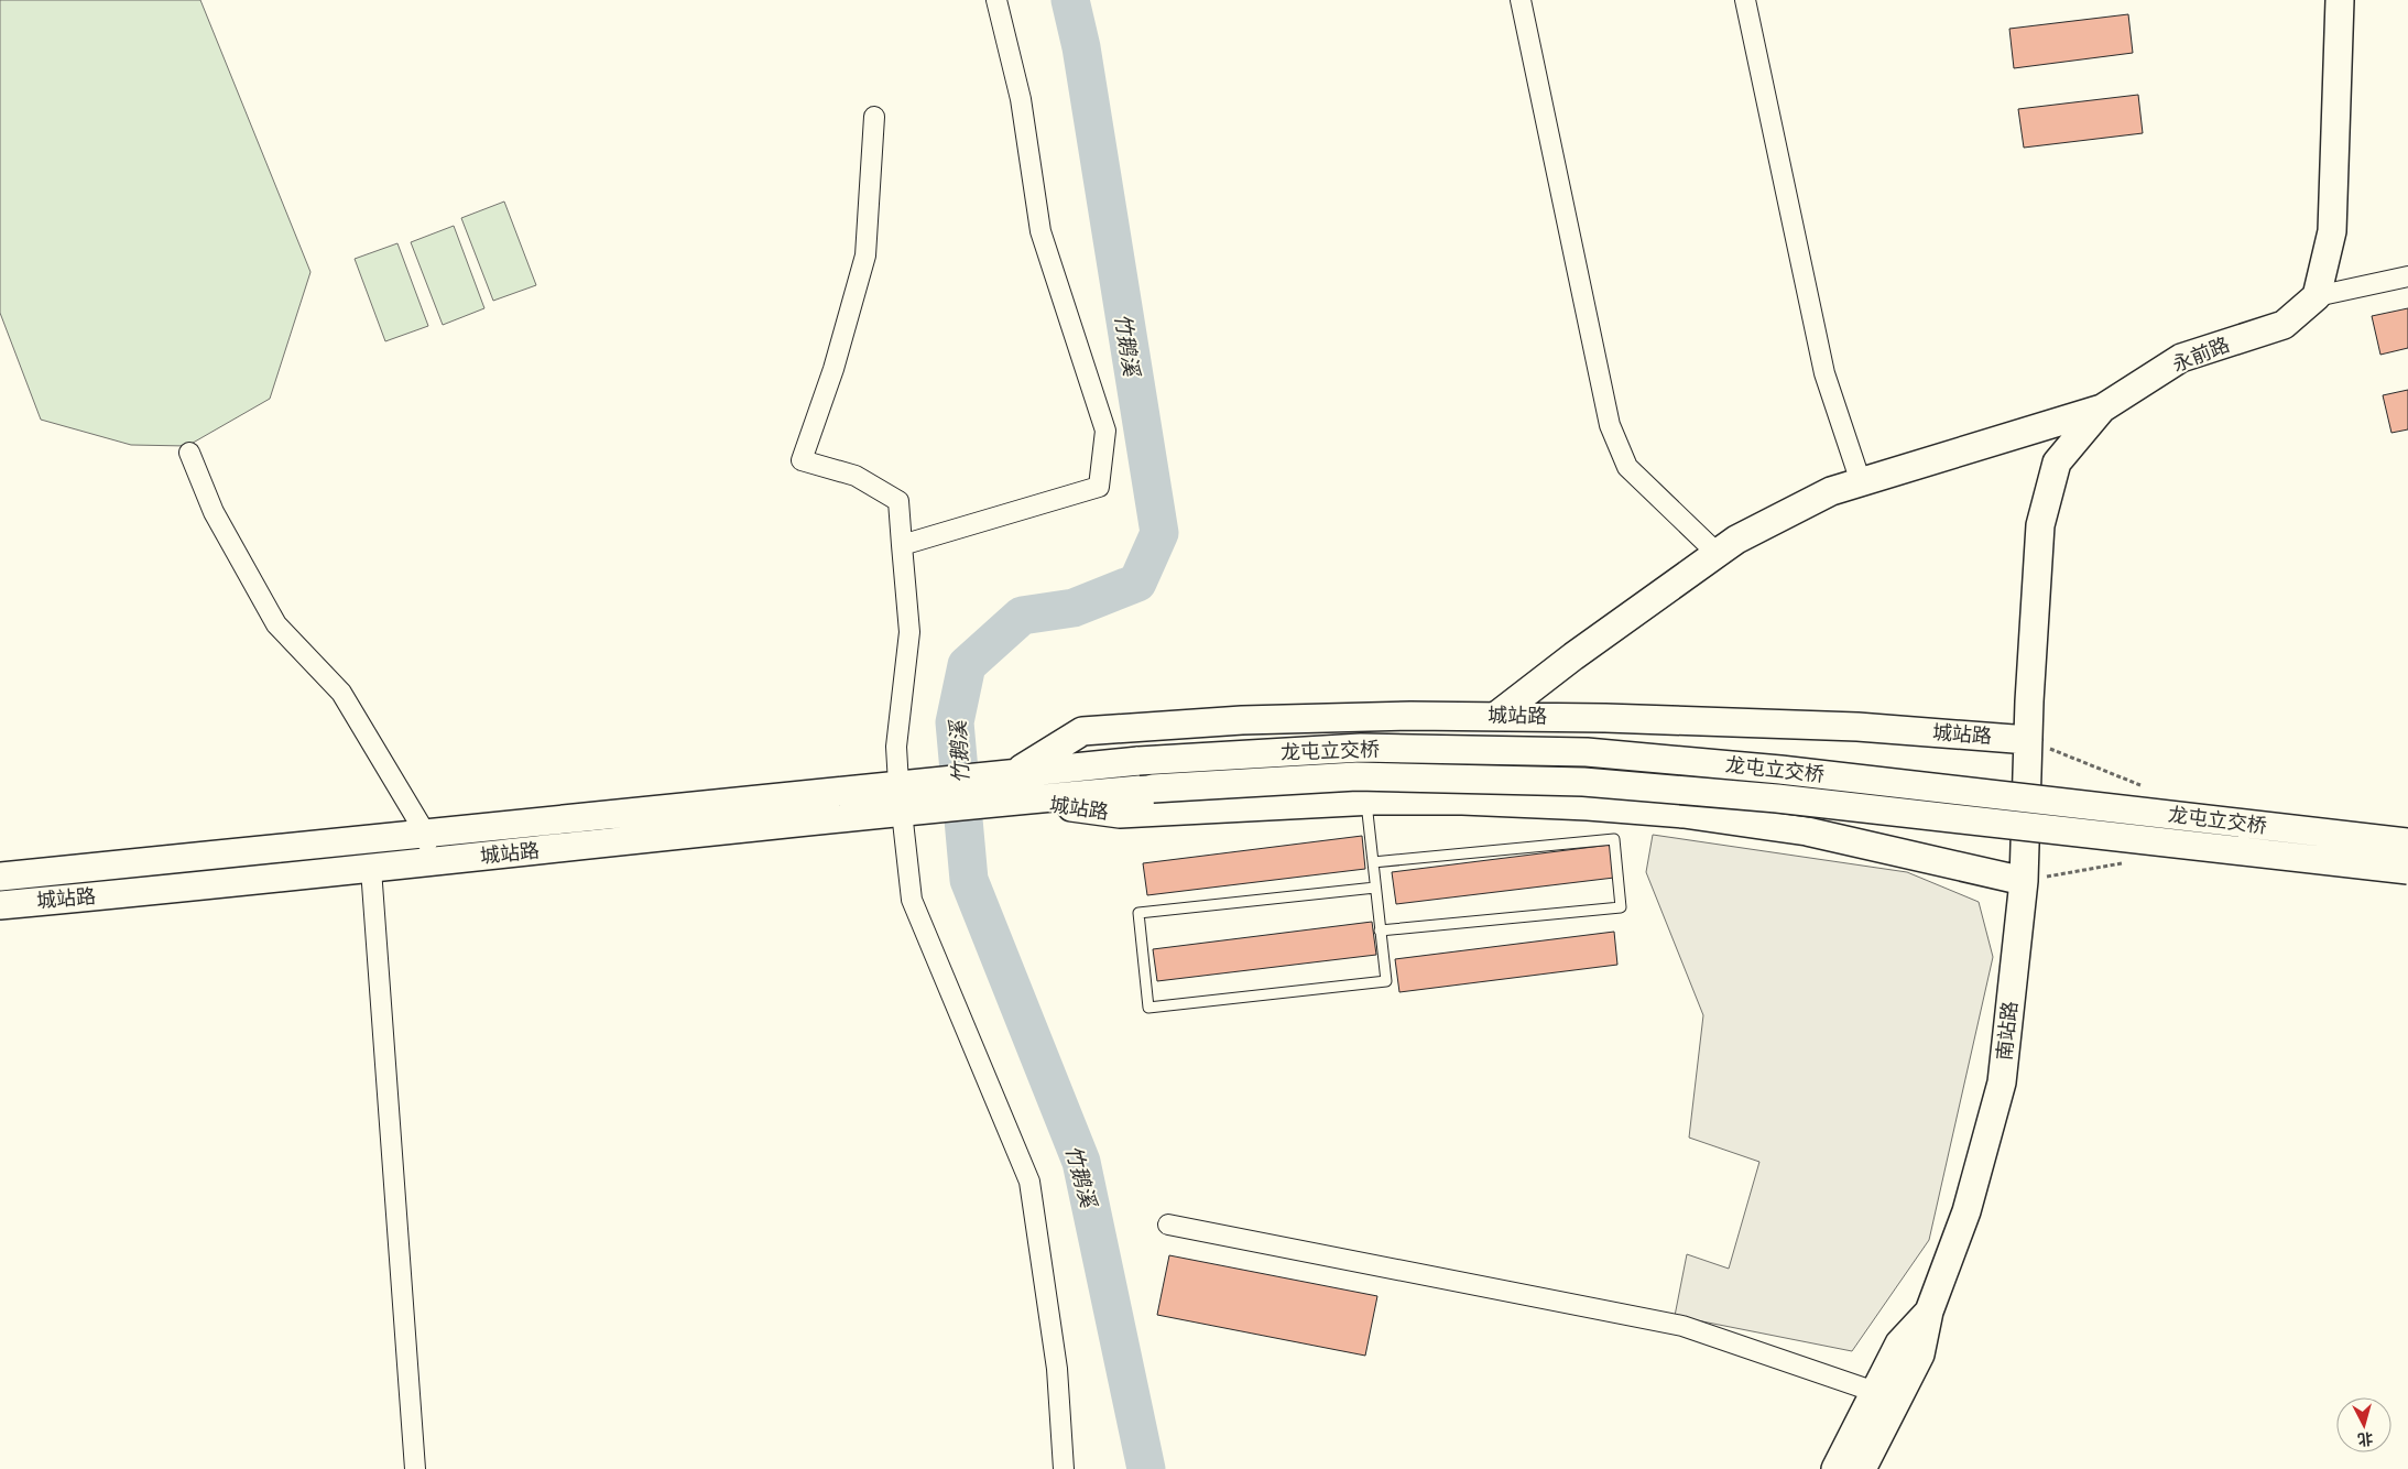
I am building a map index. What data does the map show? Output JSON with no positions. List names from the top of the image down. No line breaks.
{"streets":{"main road":["永前路","城站路","龙屯立交桥","南站路"]},"crossings":[["永前路","城站路"],["永前路","南站路"],["城站路","龙屯立交桥"],["城站路","南站路"]],"water":["竹鹅溪"],"north":"bottom"}
